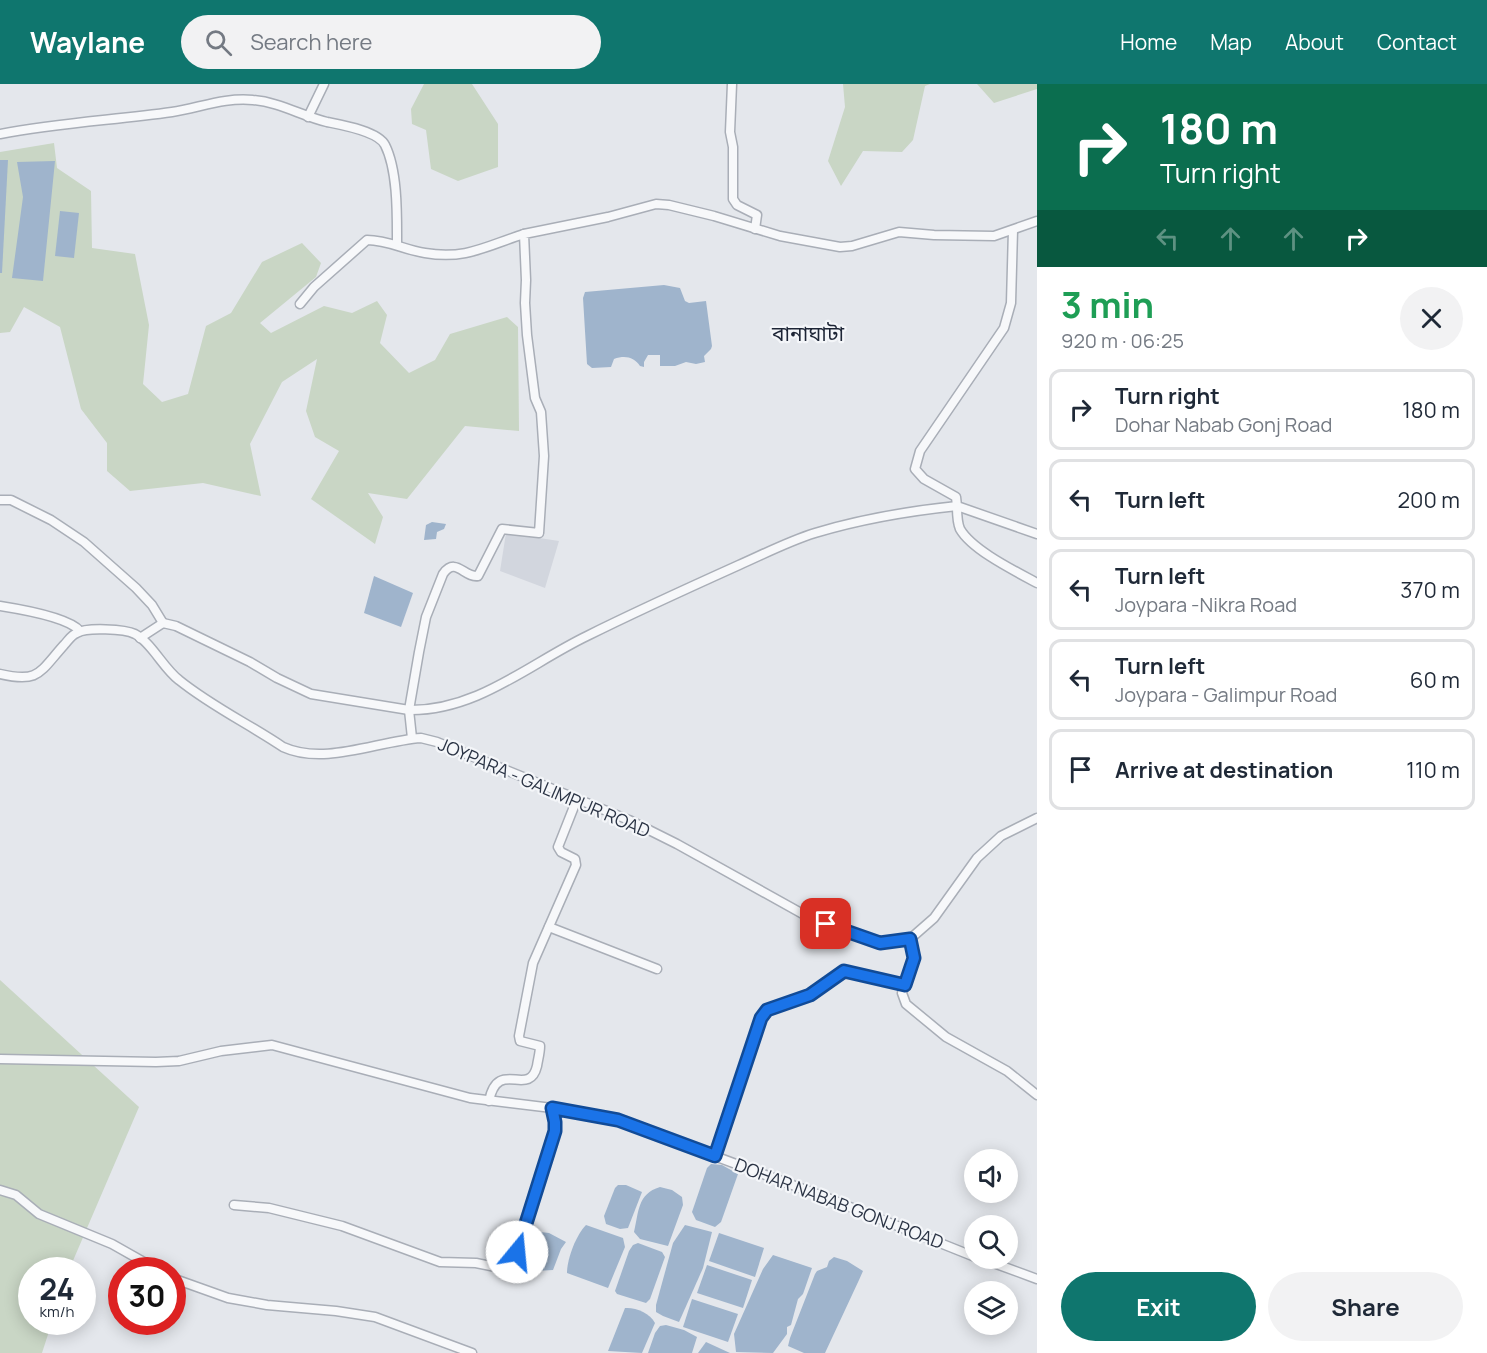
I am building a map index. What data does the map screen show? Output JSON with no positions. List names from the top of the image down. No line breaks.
{"streets":{"street":["JOYPARA - GALIMPUR ROAD","DOHAR NABAB GONJ ROAD"]},"districts":["বানাঘাটা"],"page":{"header":"Waylane","search":"Search here","nav":["Home","Map","About","Contact"],"turn":["180 m","Turn right"],"heading":["3 min","920 m · 06:25"],"list":[{"name":"Turn right","note":"Dohar Nabab Gonj Road","value":"180 m"},{"name":"Turn left","value":"200 m"},{"name":"Turn left","note":"Joypara -Nikra Road","value":"370 m"},{"name":"Turn left","note":"Joypara - Galimpur Road","value":"60 m"},{"name":"Arrive at destination","value":"110 m"}],"speed":"24 km/h","limit":"30","buttons":["Exit","Share"]}}
